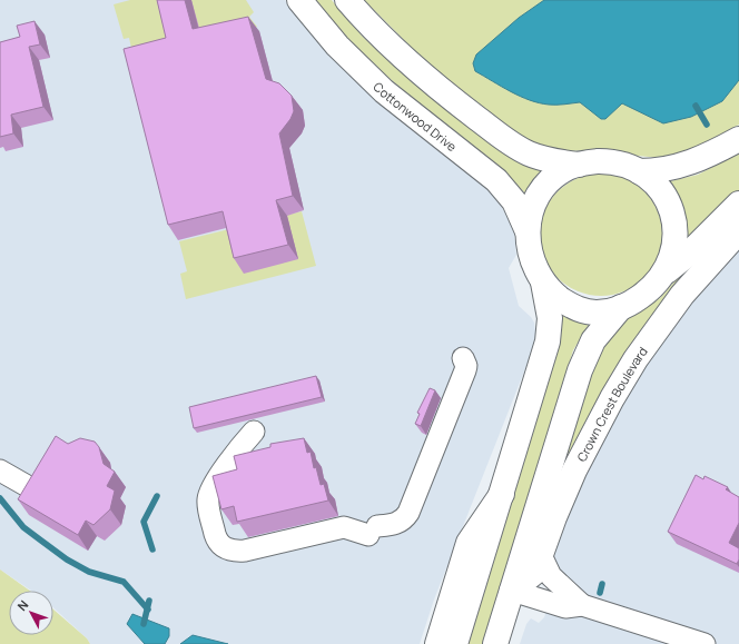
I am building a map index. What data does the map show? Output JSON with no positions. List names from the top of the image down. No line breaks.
{"streets":{"main road":["Cottonwood Drive","Crown Crest Boulevard"]},"north":"top left"}
